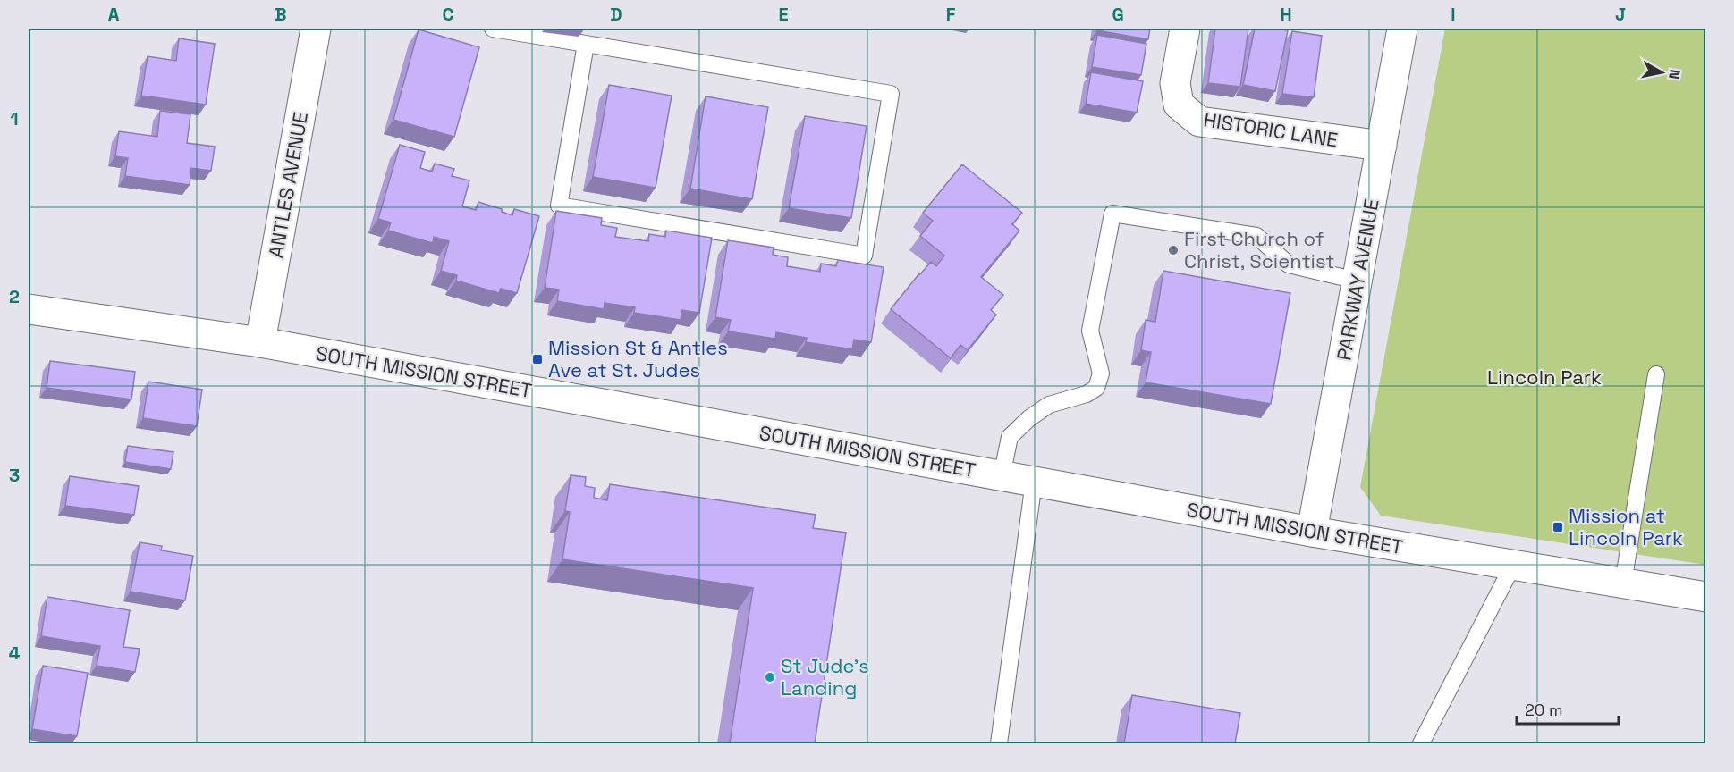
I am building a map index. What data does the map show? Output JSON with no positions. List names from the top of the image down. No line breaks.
{"streets":{"main road":["HISTORIC LANE","ANTLES AVENUE","PARKWAY AVENUE","SOUTH MISSION STREET"]},"crossings":[["HISTORIC LANE","PARKWAY AVENUE"],["ANTLES AVENUE","SOUTH MISSION STREET"],["PARKWAY AVENUE","SOUTH MISSION STREET"]],"parks":["Lincoln Park"],"places":{"other":["First Church of Christ, Scientist","St Jude's Landing"],"transit":["Mission St & Antles Ave at St. Judes","Mission at Lincoln Park"]},"scale_bar":"20 m","north":"right","grid":{"columns":["A","B","C","D","E","F","G","H","I","J"],"rows":["1","2","3","4"]}}
